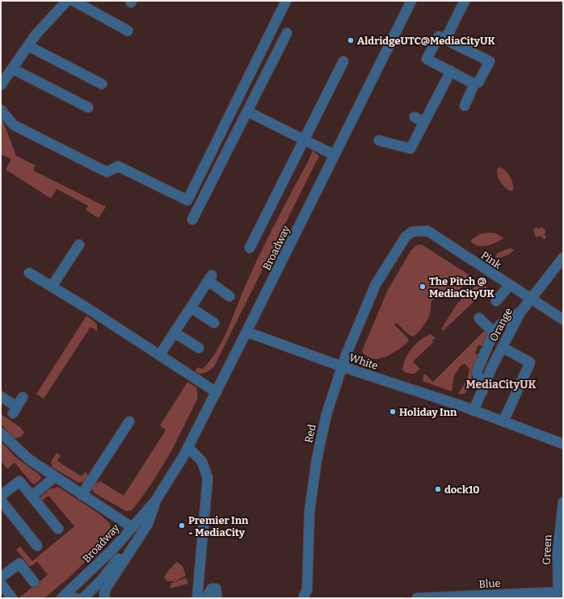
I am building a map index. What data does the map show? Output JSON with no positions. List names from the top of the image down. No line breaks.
{"streets":{"street":["Broadway","Pink","Orange","White","Red","Green","Blue"]},"crossings":[["Broadway","White"],["Pink","Orange"],["Pink","Red"],["Orange","White"],["White","Red"],["Green","Blue"]],"districts":["MediaCityUK"],"places":["AldridgeUTC@MediaCityUK","The Pitch @ MediaCityUK","Holiday Inn","dock10","Premier Inn - MediaCity"]}
